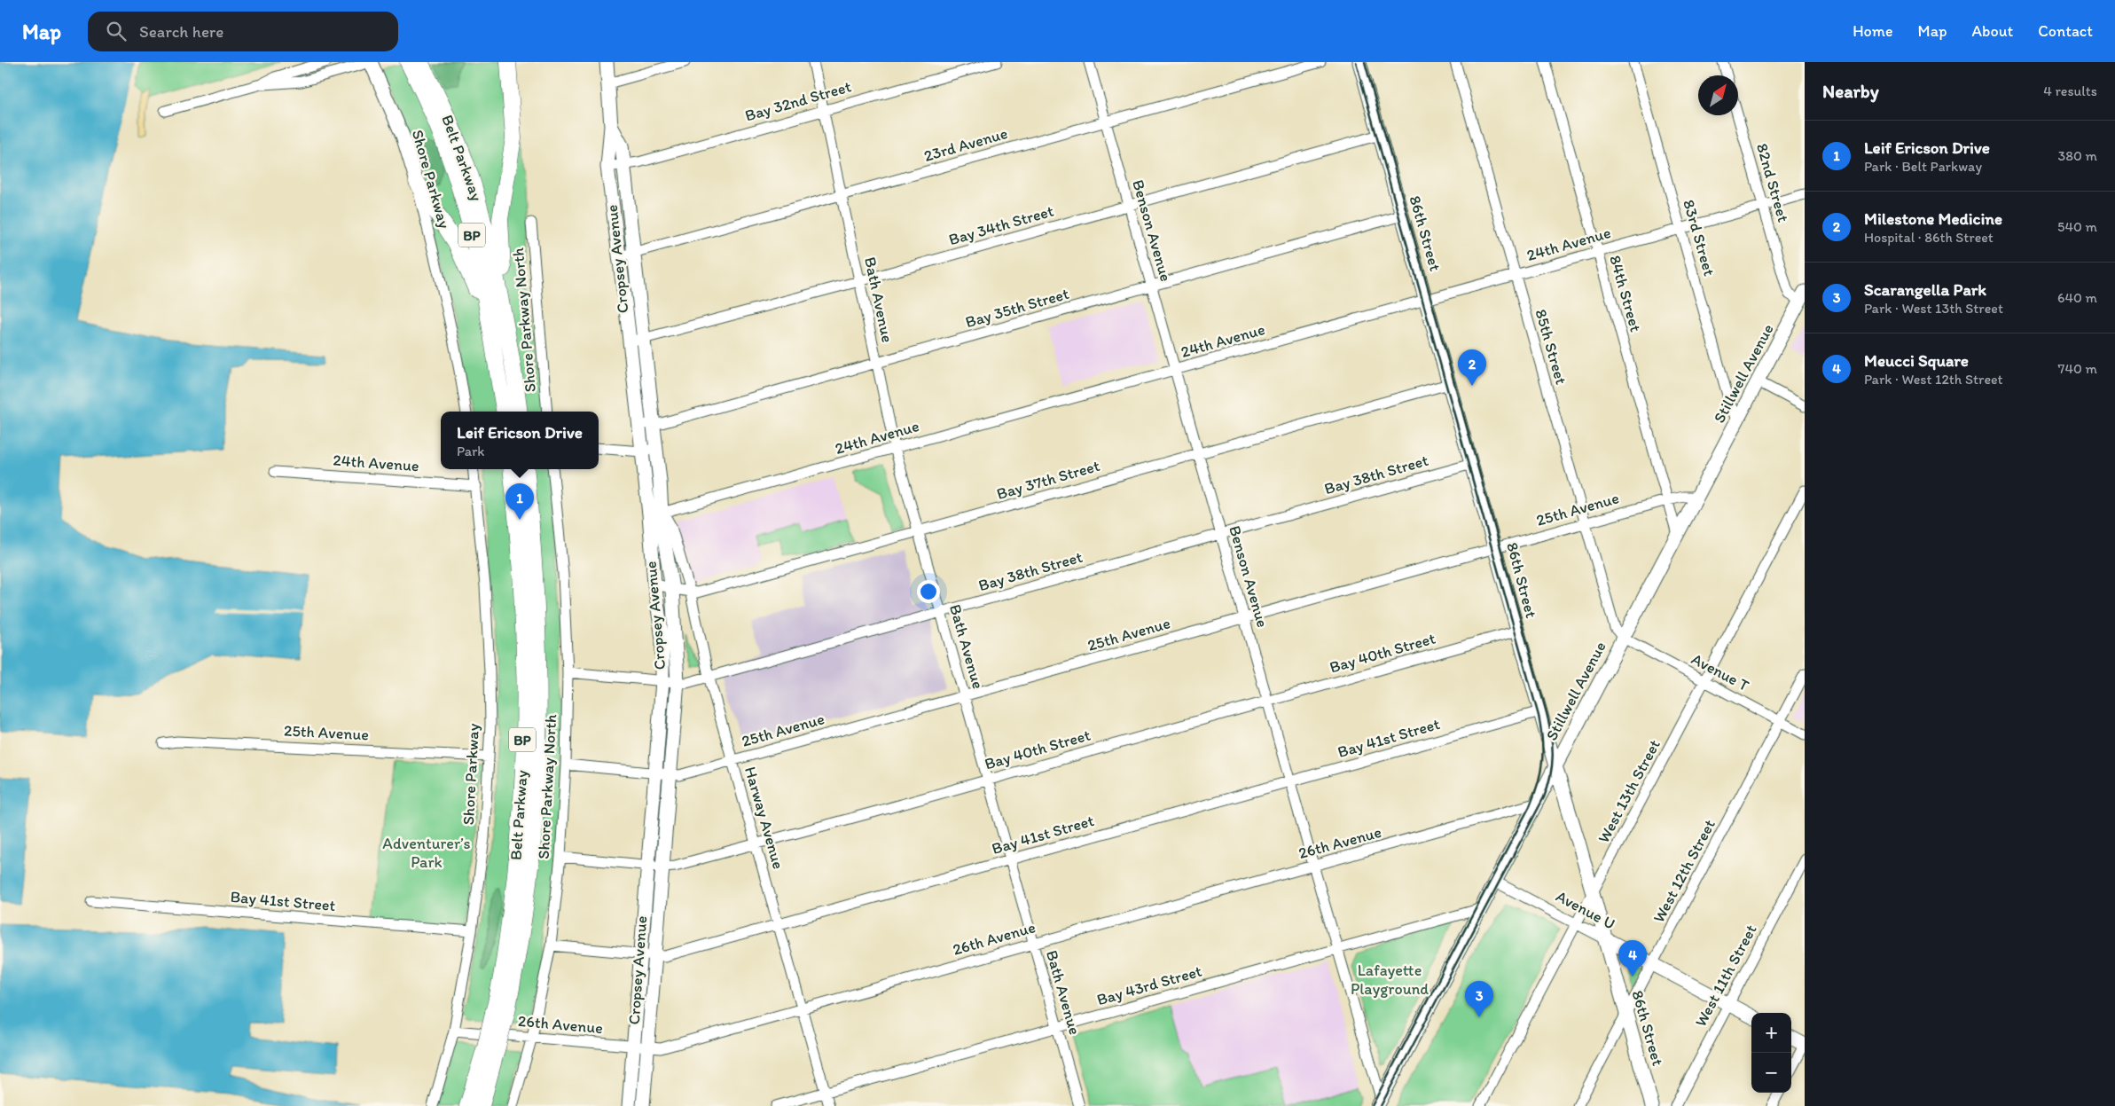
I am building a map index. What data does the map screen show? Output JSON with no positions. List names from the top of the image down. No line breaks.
{"streets":{"highway":["Belt Parkway","BP"],"main road":["Shore Parkway","86th Street","Cropsey Avenue","Stillwell Avenue","Avenue U"],"street":["Bay 32nd Street","23rd Avenue","82nd Street","Bay 34th Street","Benson Avenue","83rd Street","24th Avenue","84th Street","Bath Avenue","Bay 35th Street","Shore Parkway North","85th Street","Bay 38th Street","Bay 37th Street","25th Avenue","Bay 40th Street","Avenue T","Bay 41st Street","West 13th Street","Harway Avenue","26th Avenue","West 12th Street","West 11th Street","Bay 43rd Street"]},"crossings":[["Bay 32nd Street","Cropsey Avenue"],["Bay 32nd Street","Bath Avenue"],["23rd Avenue","Benson Avenue"],["23rd Avenue","Cropsey Avenue"],["23rd Avenue","Bath Avenue"],["Shore Parkway","24th Avenue"],["Shore Parkway","25th Avenue"],["Shore Parkway","Bay 41st Street"],["Shore Parkway","26th Avenue"],["82nd Street","24th Avenue"],["82nd Street","Stillwell Avenue"],["Bay 34th Street","Benson Avenue"],["Bay 34th Street","86th Street"],["Bay 34th Street","Cropsey Avenue"],["Bay 34th Street","Bath Avenue"],["Benson Avenue","24th Avenue"],["Benson Avenue","Bay 35th Street"],["Benson Avenue","Stillwell Avenue"],["Benson Avenue","Bay 38th Street"],["Benson Avenue","Bay 37th Street"],["Benson Avenue","25th Avenue"],["Benson Avenue","Bay 40th Street"],["Benson Avenue","Bay 41st Street"],["Benson Avenue","26th Avenue"],["Benson Avenue","Bay 43rd Street"],["86th Street","24th Avenue"],["86th Street","Bay 35th Street"],["86th Street","Stillwell Avenue"],["86th Street","Bay 38th Street"],["86th Street","Bay 37th Street"],["86th Street","25th Avenue"],["86th Street","Bay 40th Street"],["86th Street","Bay 41st Street"],["86th Street","West 13th Street"],["86th Street","West 12th Street"],["86th Street","Avenue U"],["83rd Street","24th Avenue"],["83rd Street","Stillwell Avenue"],["24th Avenue","Cropsey Avenue"],["24th Avenue","84th Street"],["24th Avenue","Bath Avenue"],["24th Avenue","85th Street"],["24th Avenue","Harway Avenue"],["Cropsey Avenue","Bay 35th Street"],["Cropsey Avenue","Bay 38th Street"],["Cropsey Avenue","Bay 37th Street"],["Cropsey Avenue","25th Avenue"],["Cropsey Avenue","Bay 40th Street"],["Cropsey Avenue","Bay 41st Street"],["Cropsey Avenue","Harway Avenue"],["Cropsey Avenue","26th Avenue"],["84th Street","Stillwell Avenue"],["84th Street","25th Avenue"],["Bath Avenue","Bay 35th Street"],["Bath Avenue","Bay 38th Street"],["Bath Avenue","Bay 37th Street"],["Bath Avenue","25th Avenue"],["Bath Avenue","Bay 40th Street"],["Bath Avenue","Bay 41st Street"],["Bath Avenue","26th Avenue"],["Bath Avenue","Bay 43rd Street"],["Shore Parkway North","Bay 38th Street"],["Shore Parkway North","25th Avenue"],["Shore Parkway North","Bay 40th Street"],["Shore Parkway North","Bay 41st Street"],["Shore Parkway North","26th Avenue"],["85th Street","Stillwell Avenue"],["85th Street","25th Avenue"],["85th Street","Avenue T"],["Stillwell Avenue","25th Avenue"],["Stillwell Avenue","Avenue T"],["Stillwell Avenue","26th Avenue"],["Stillwell Avenue","Avenue U"],["Stillwell Avenue","Bay 43rd Street"],["Bay 38th Street","Harway Avenue"],["Bay 37th Street","Harway Avenue"],["25th Avenue","Harway Avenue"],["Bay 40th Street","Harway Avenue"],["Avenue T","West 13th Street"],["Avenue T","West 12th Street"],["Bay 41st Street","Harway Avenue"],["West 13th Street","Avenue U"],["Harway Avenue","26th Avenue"],["Harway Avenue","Bay 43rd Street"],["West 12th Street","Avenue U"],["Avenue U","West 11th Street"]],"parks":["Adventurer’s Park","Lafayette Playground"],"north":"top right","page":{"header":"Map","search":"Search here","nav":["Home","Map","About","Contact"],"heading":["Nearby","4 results"],"list":[{"mark":"1","name":"Leif Ericson Drive","note":"Park · Belt Parkway","value":"380 m"},{"mark":"2","name":"Milestone Medicine","note":"Hospital · 86th Street","value":"540 m"},{"mark":"3","name":"Scarangella Park","note":"Park · West 13th Street","value":"640 m"},{"mark":"4","name":"Meucci Square","note":"Park · West 12th Street","value":"740 m"}],"pins":["2","1","4","3"],"popup":["Leif Ericson Drive","Park"],"map_buttons":["+","−"]}}
